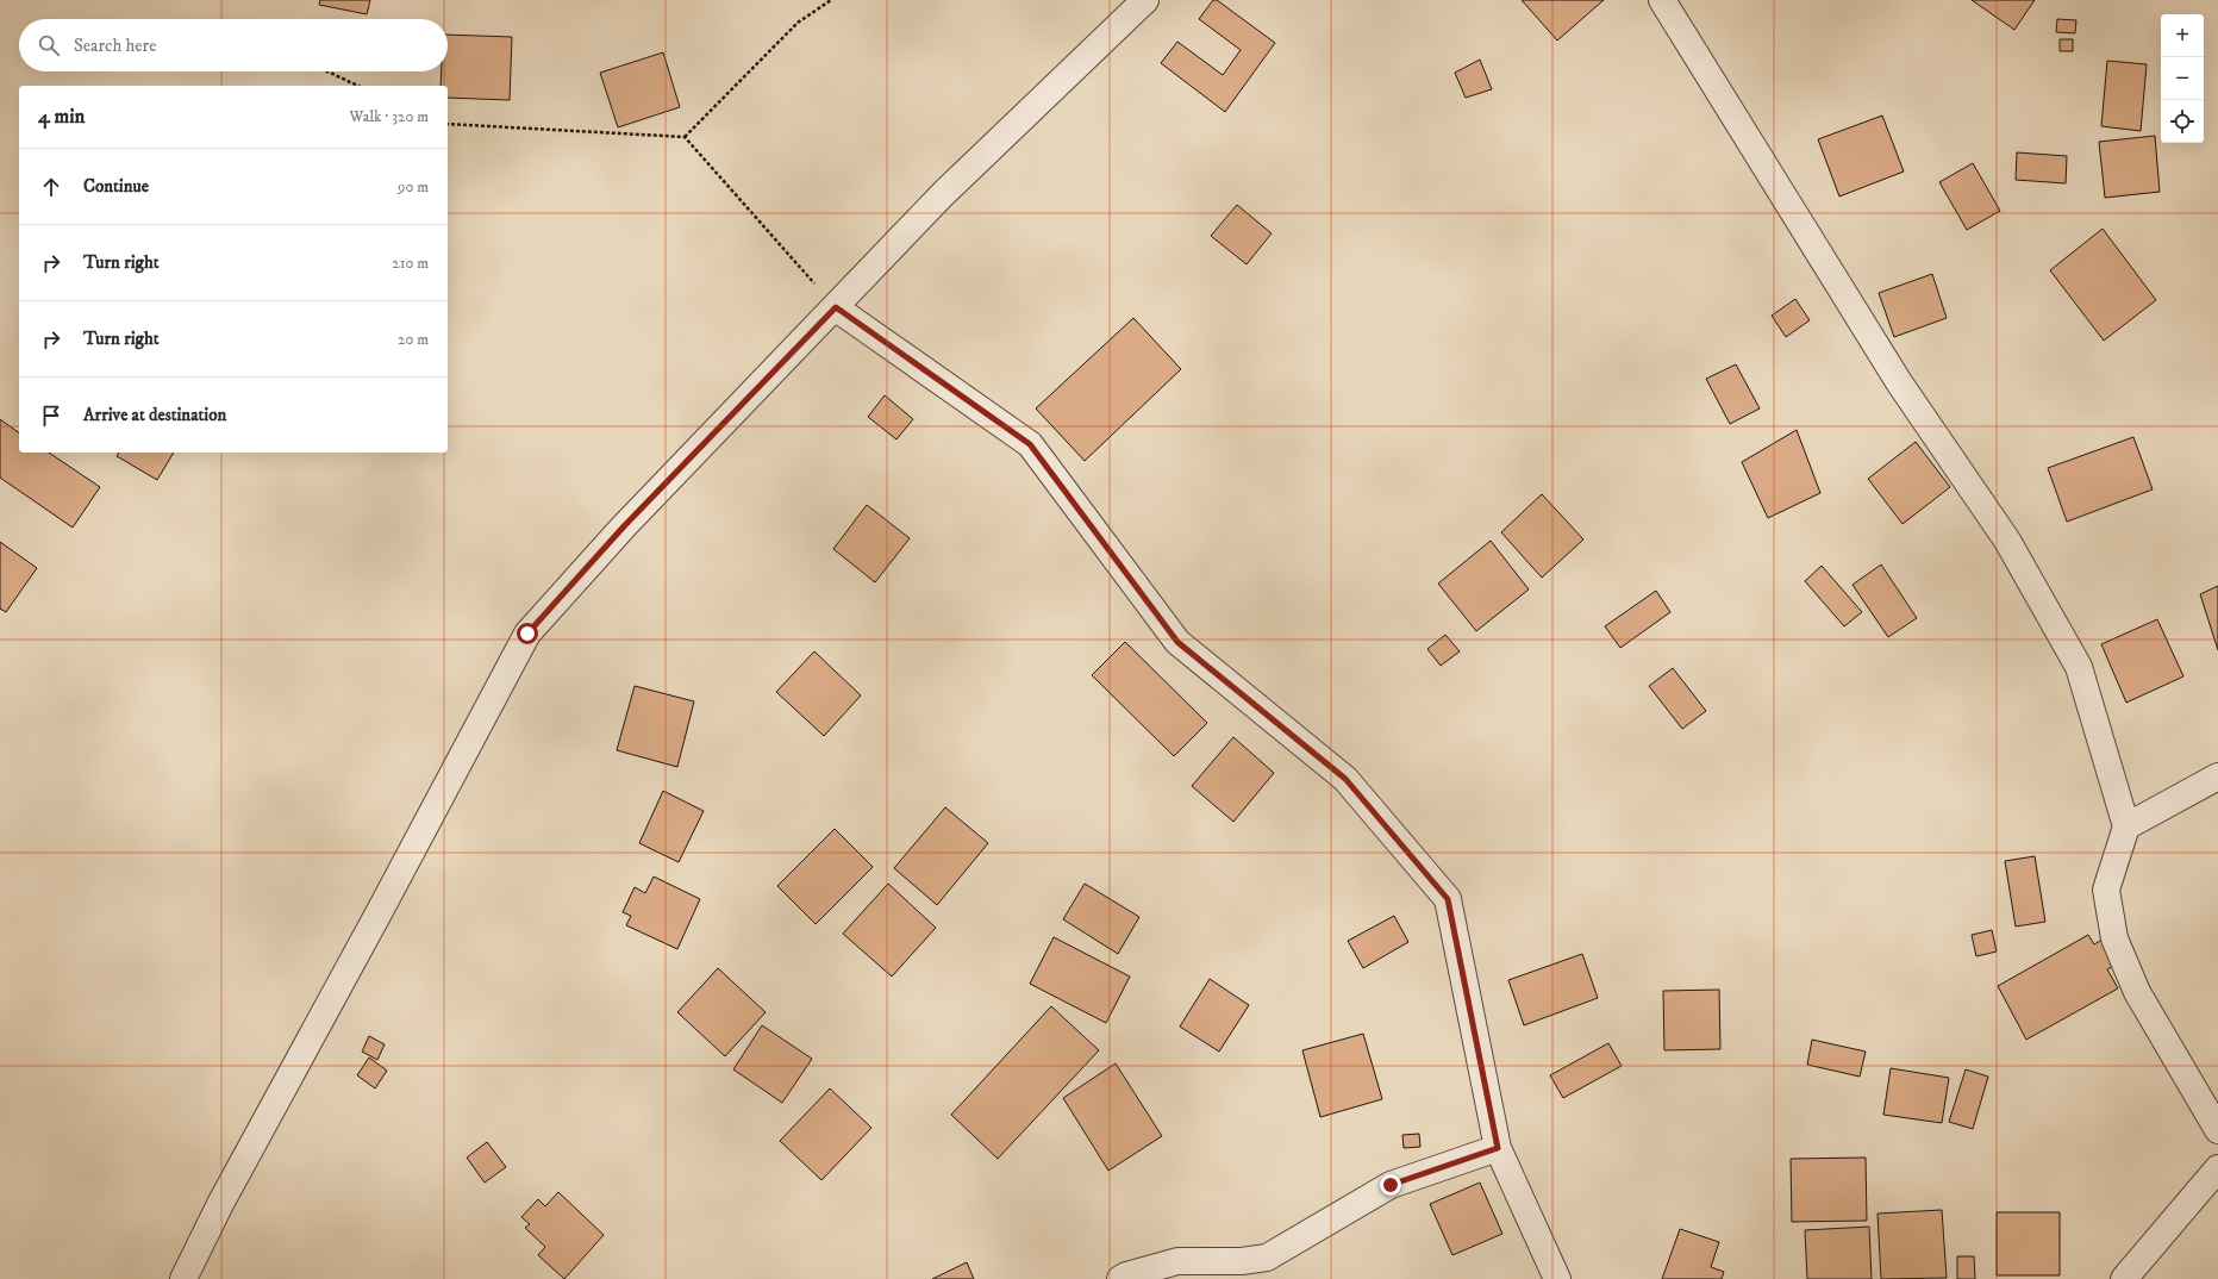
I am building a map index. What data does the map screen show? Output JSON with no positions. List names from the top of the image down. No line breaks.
{"page":{"map_buttons":["+","−"],"search":"Search here","heading":["4 min","Walk · 320 m"],"list":[["Continue","90 m"],["Turn right","210 m"],["Turn right","20 m"],"Arrive at destination"]}}
